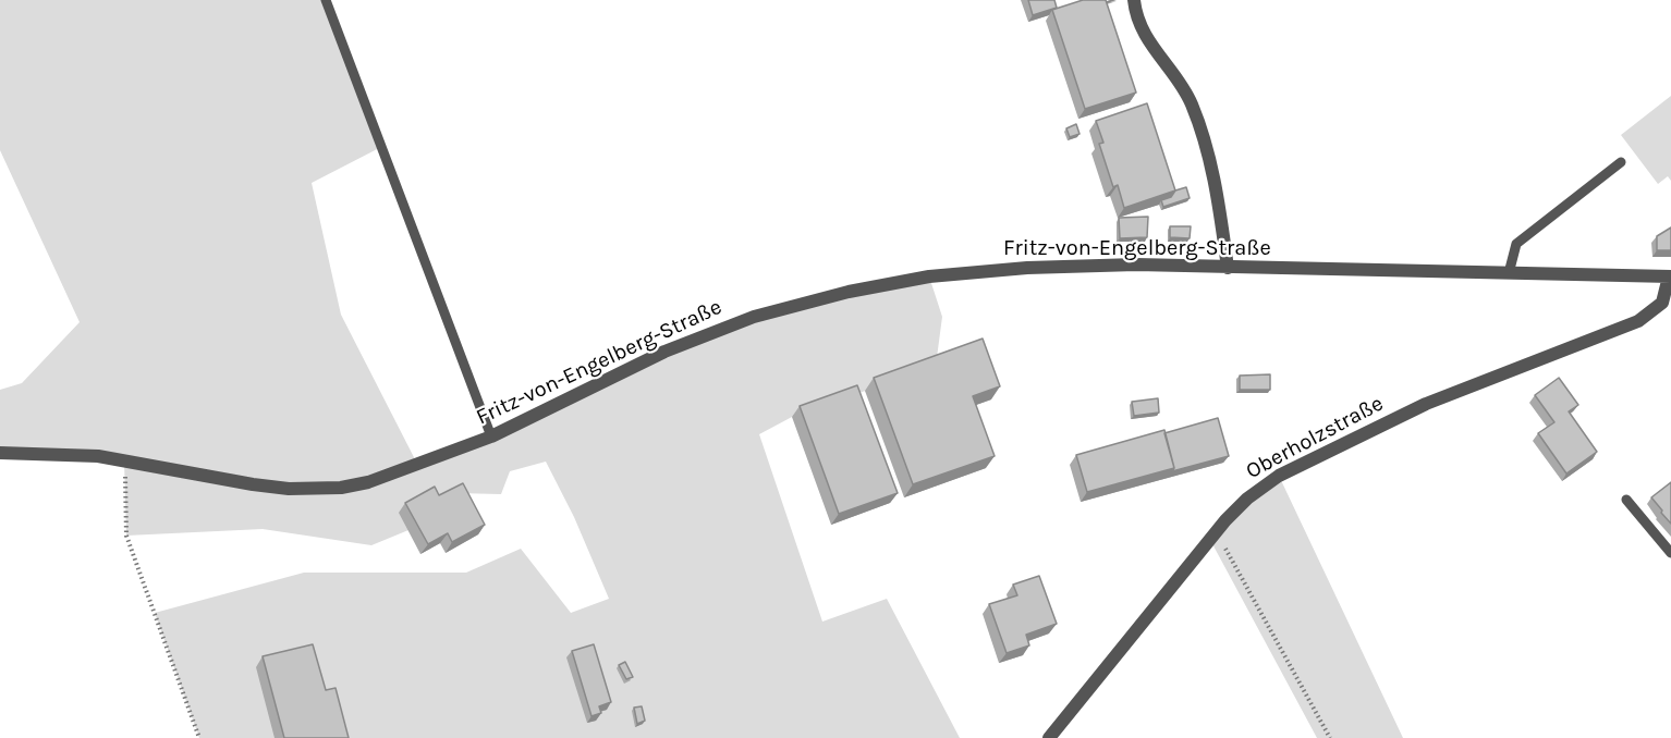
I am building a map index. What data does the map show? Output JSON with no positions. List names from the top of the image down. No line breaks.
{"streets":{"street":["Fritz-von-Engelberg-Straße","Oberholzstraße"]},"crossings":[["Fritz-von-Engelberg-Straße","Oberholzstraße"]]}
